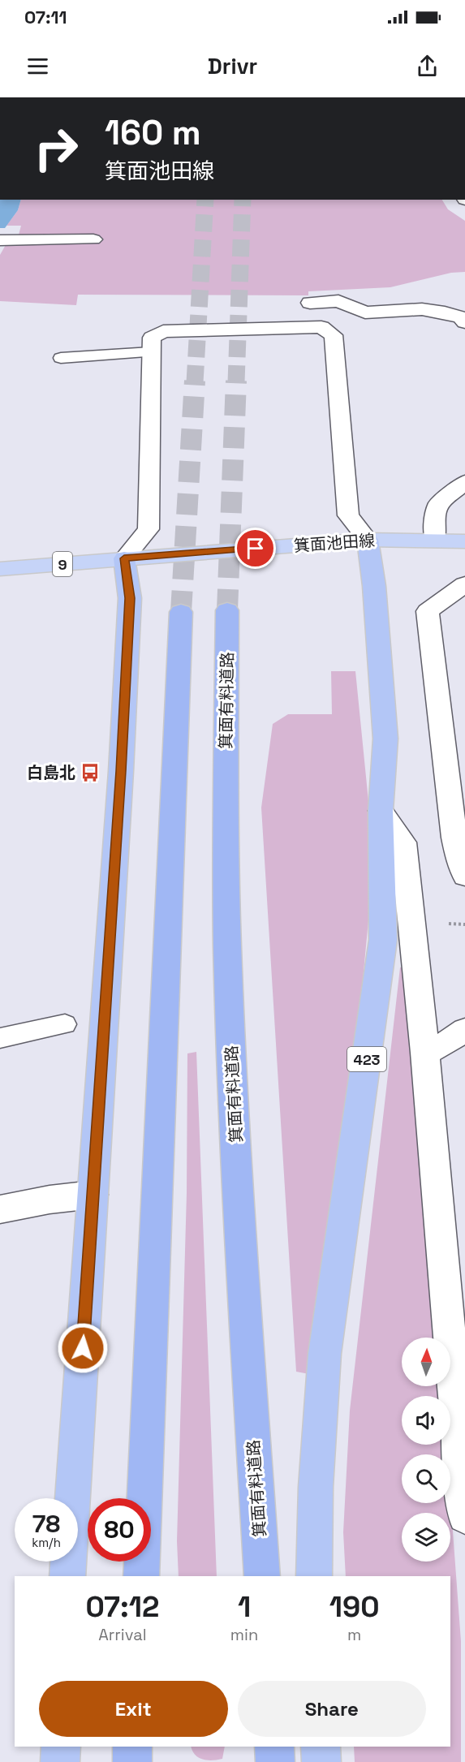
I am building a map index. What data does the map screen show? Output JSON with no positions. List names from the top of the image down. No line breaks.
{"streets":{"highway":["箕面有料道路","423"],"main road":["箕面池田線","9"]},"crossings":[["箕面池田線","423"]],"places":{"bus stop":["白島北"]},"north":"top","page":{"status":"07:11","header":"Drivr","turn":["160 m","箕面池田線"],"speed":"78 km/h","limit":"80","eta":["07:12","Arrival","1","min","190","m"],"buttons":["Exit","Share"]}}
